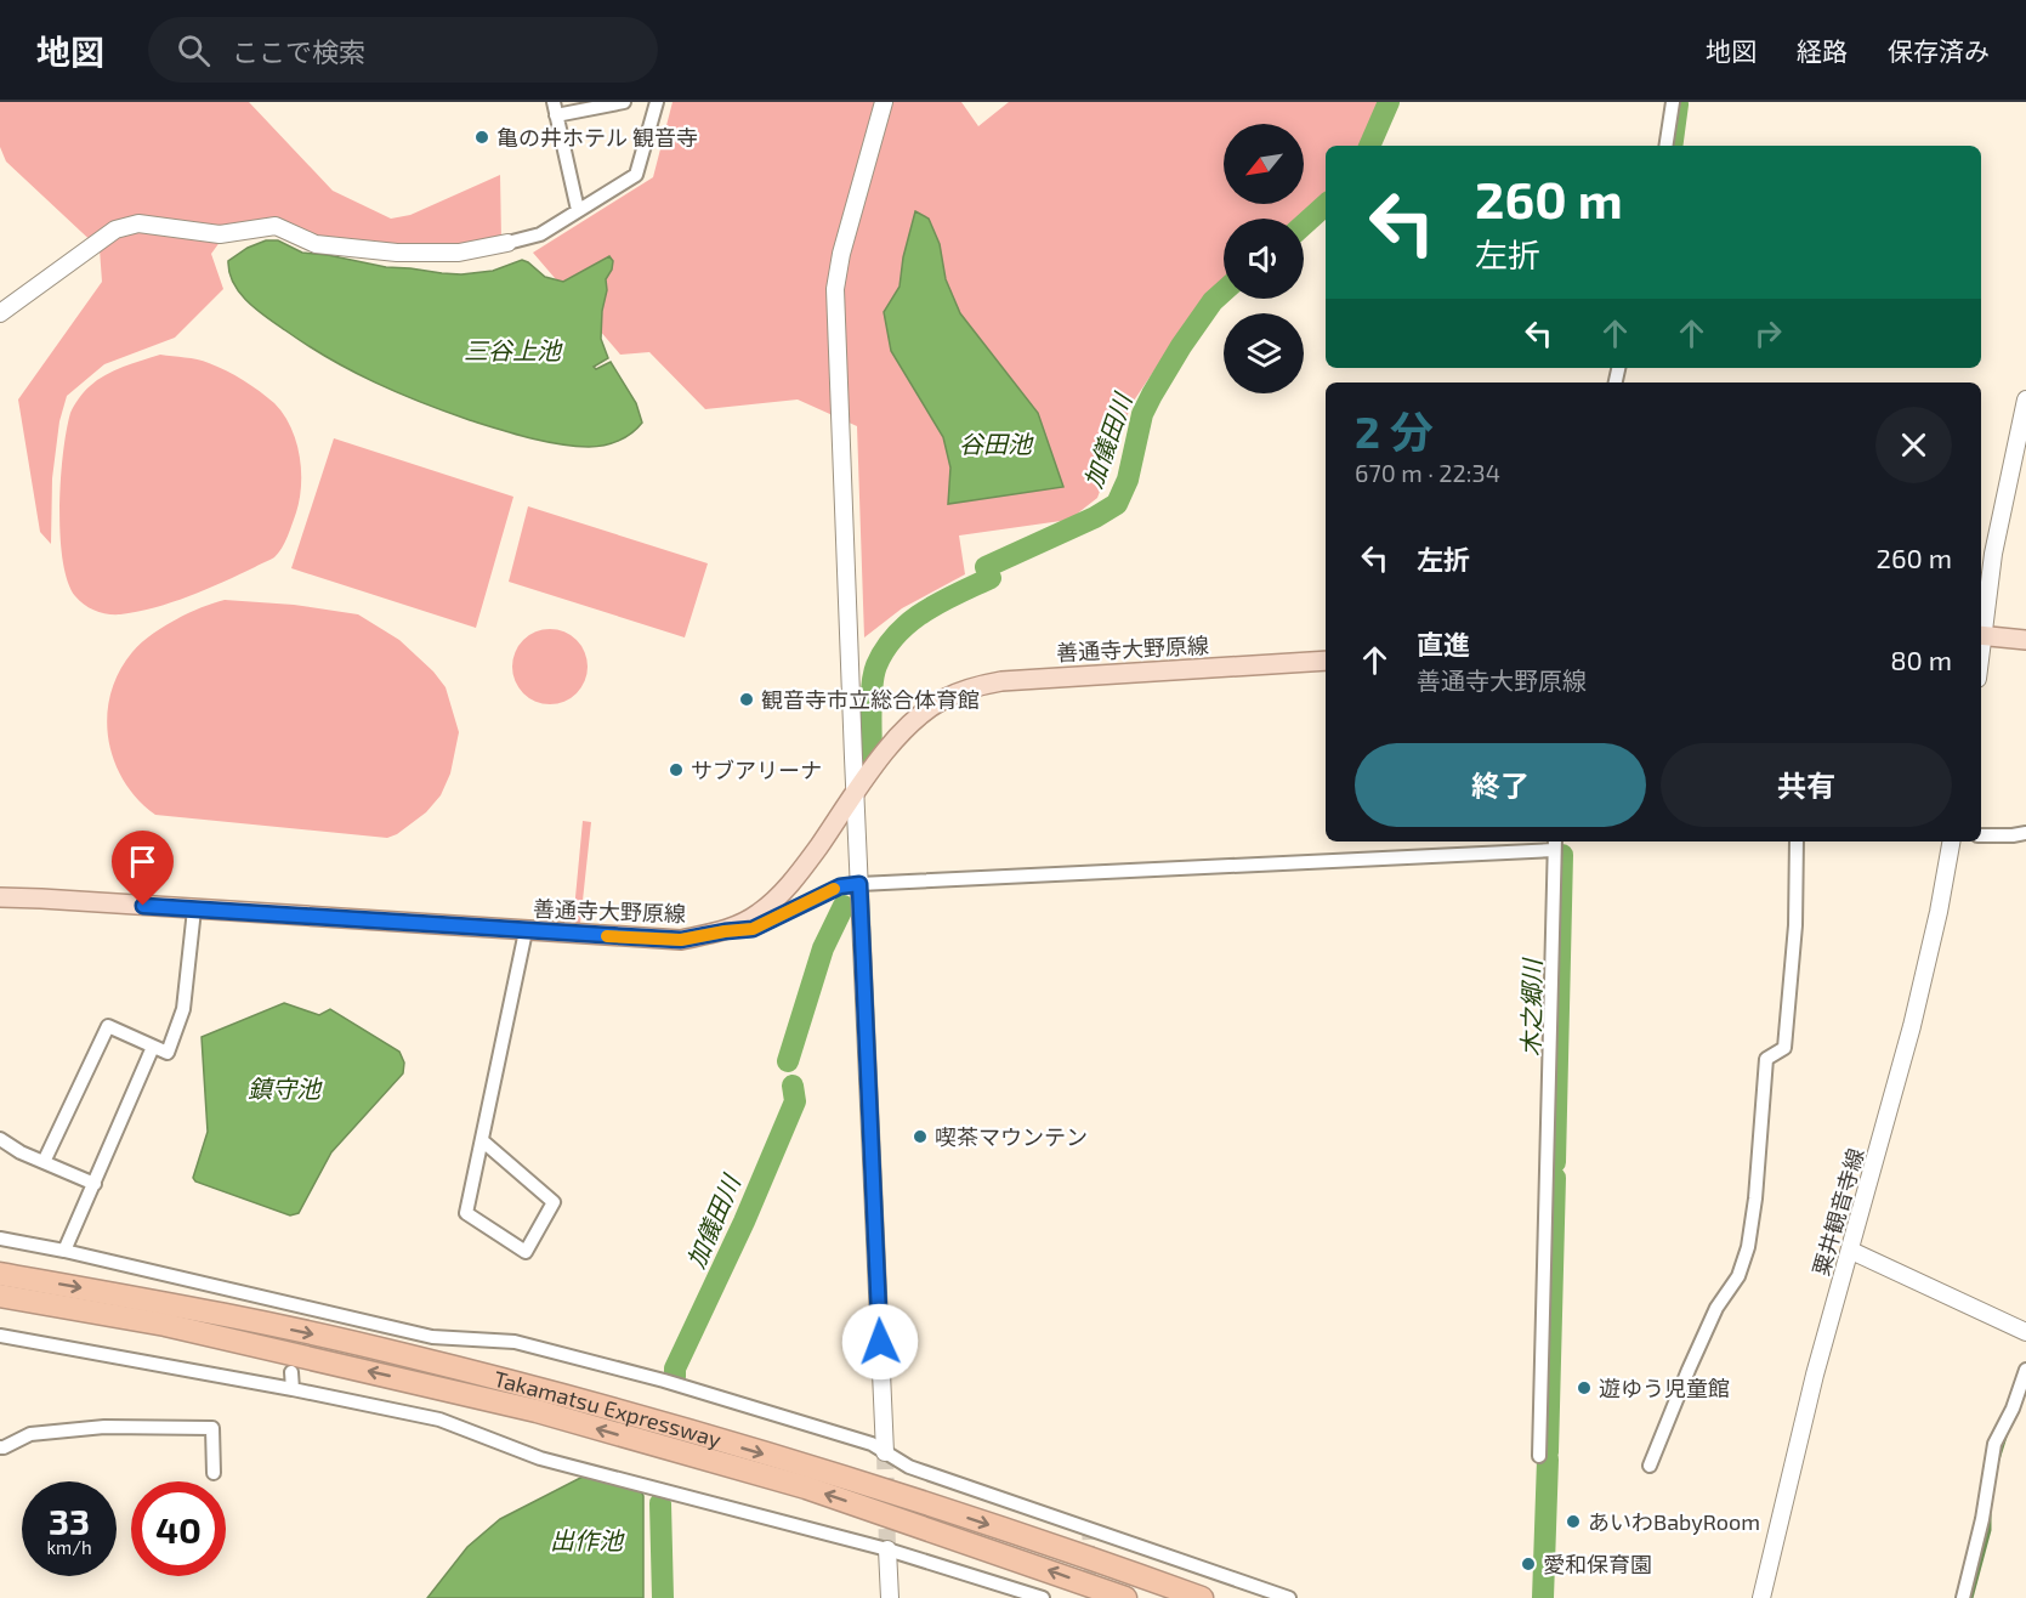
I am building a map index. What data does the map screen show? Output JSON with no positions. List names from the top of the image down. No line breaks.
{"streets":{"highway":["Takamatsu Expressway"],"main road":["善通寺大野原線"],"street":["粟井観音寺線"]},"water":["三谷上池","加儀田川","谷田池","木之郷川","鎮守池","出作池"],"places":["亀の井ホテル 観音寺","観音寺市立総合体育館","サブアリーナ","喫茶マウンテン","遊ゆう児童館","あいわBabyRoom","愛和保育園"],"north":"bottom left","page":{"header":"地図","search":"ここで検索","nav":["地図","経路","保存済み"],"turn":["260 m","左折"],"heading":["2 分","670 m · 22:34"],"list":[{"name":"左折","value":"260 m"},{"name":"直進","note":"善通寺大野原線","value":"80 m"}],"buttons":["終了","共有"],"speed":"33 km/h","limit":"40"}}
